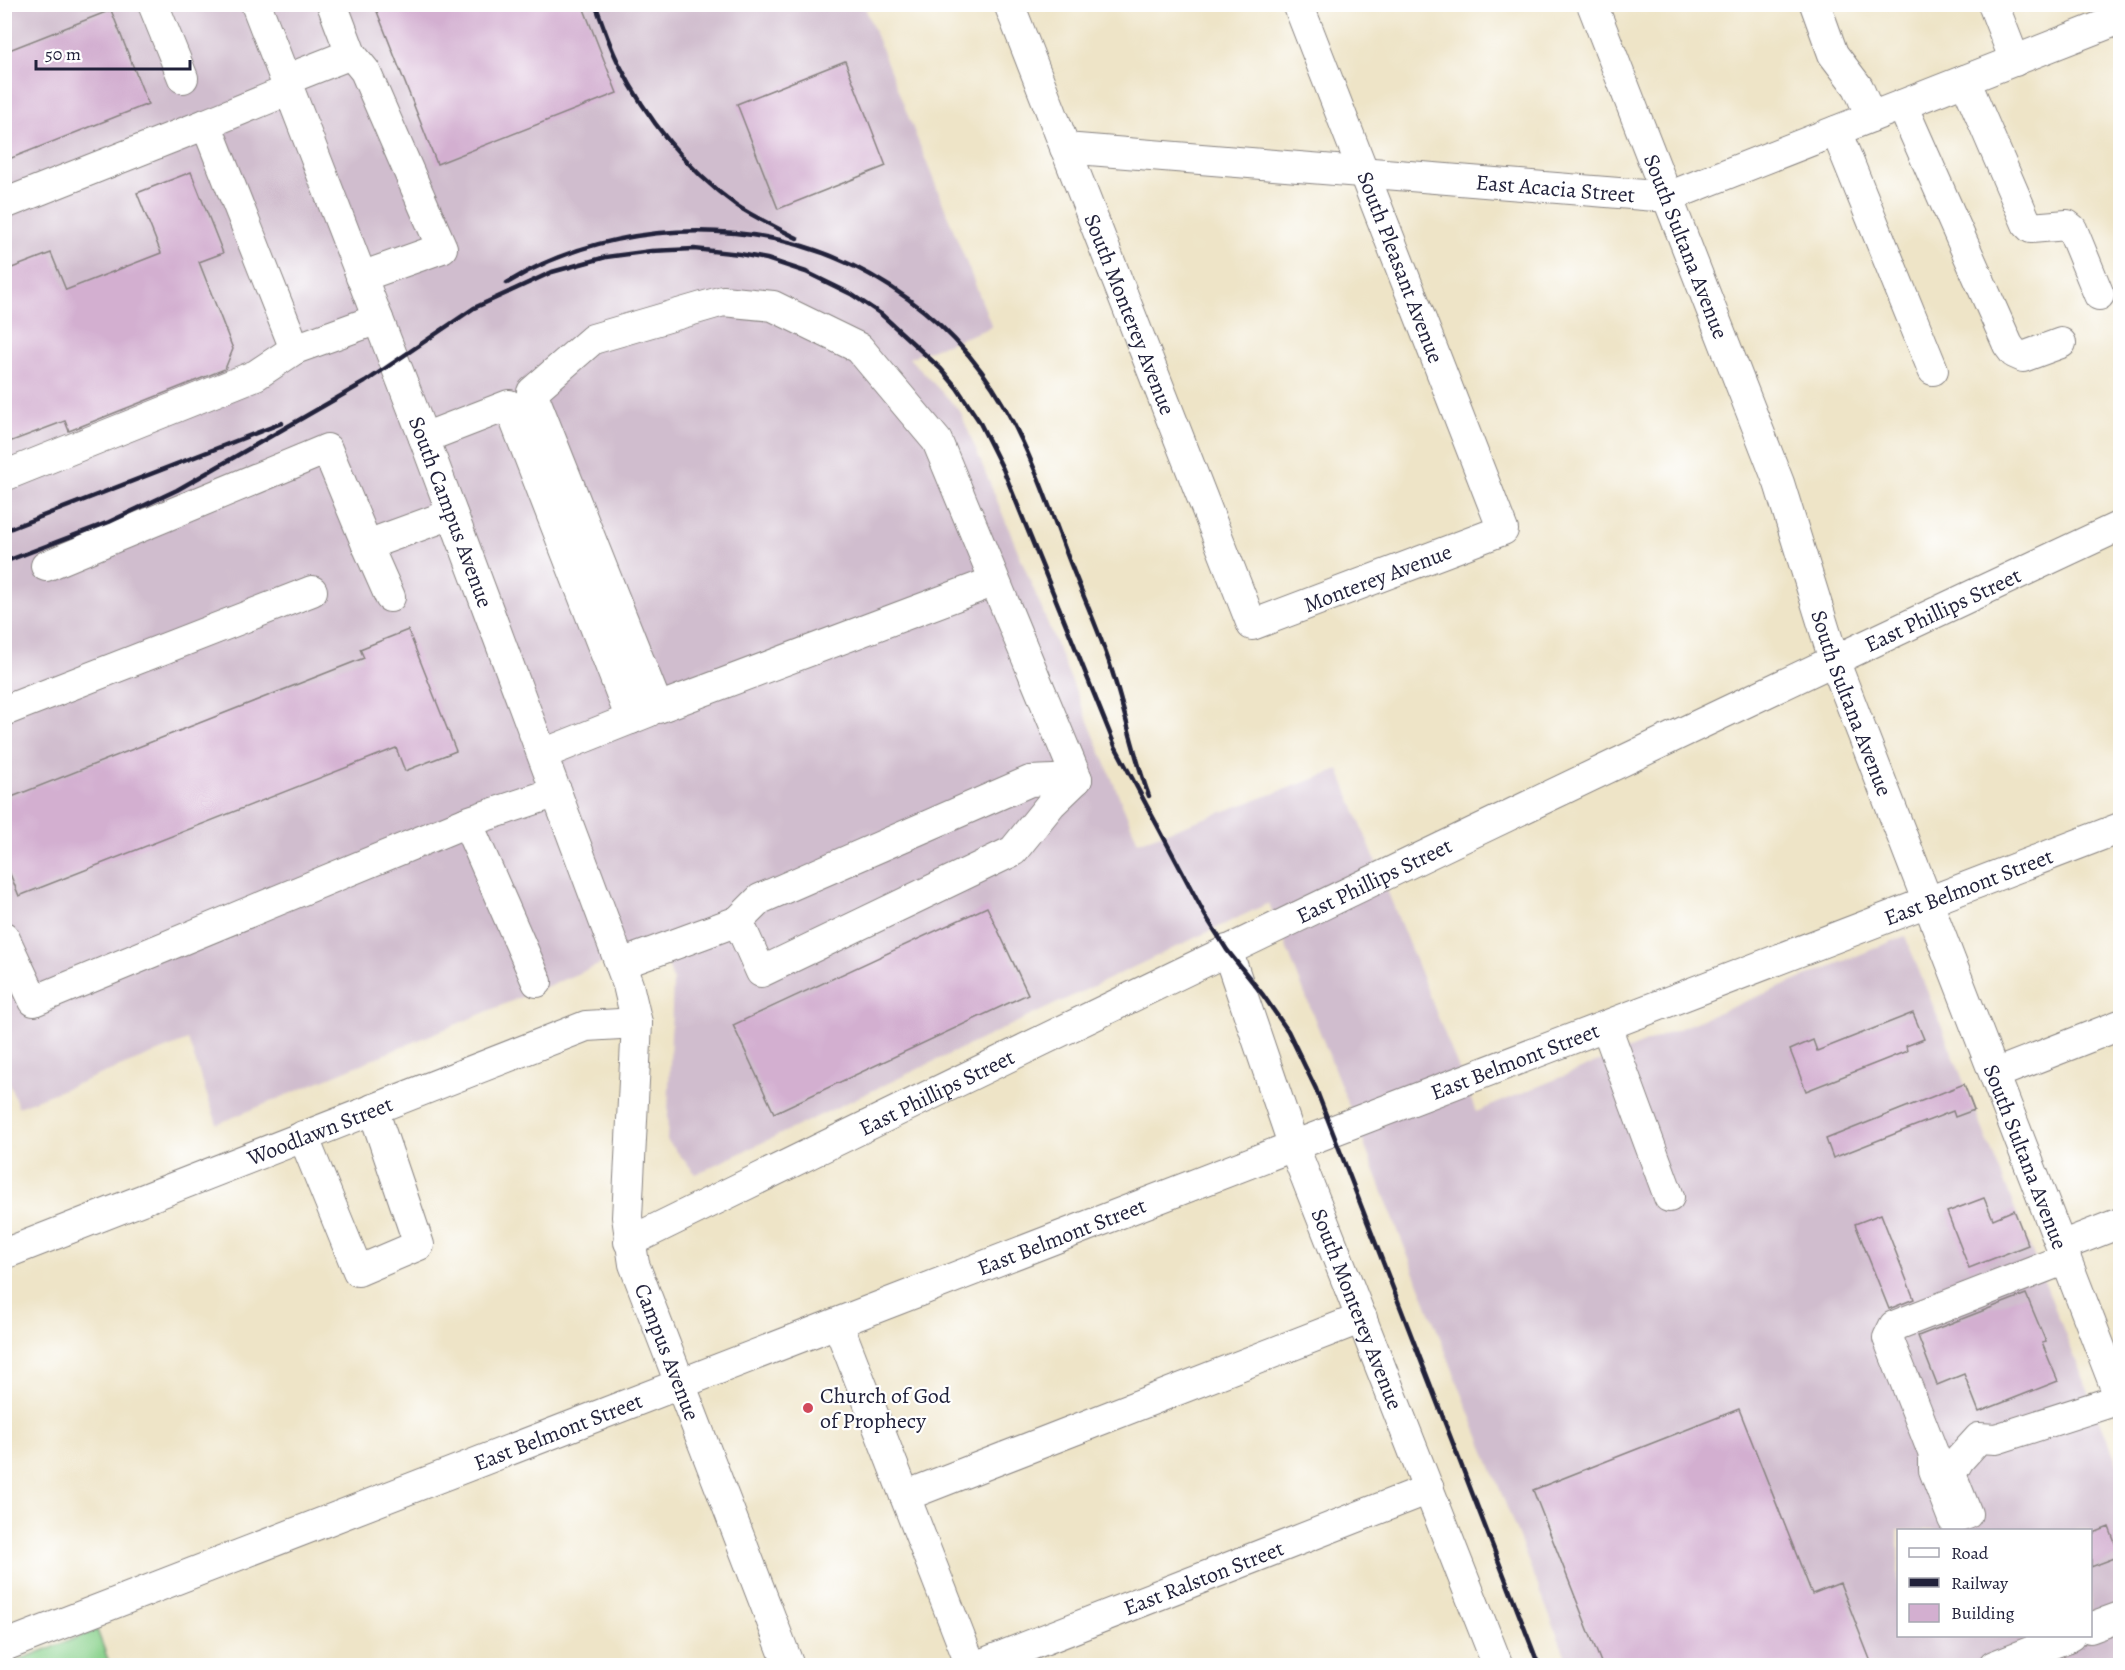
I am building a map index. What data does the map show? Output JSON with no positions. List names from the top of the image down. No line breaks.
{"streets":{"street":["East Acacia Street","South Sultana Avenue","South Pleasant Avenue","South Monterey Avenue","South Campus Avenue","Monterey Avenue","East Phillips Street","East Belmont Street","Woodlawn Street","Campus Avenue","East Ralston Street"]},"crossings":[["East Acacia Street","South Sultana Avenue"],["East Acacia Street","South Pleasant Avenue"],["East Acacia Street","South Monterey Avenue"],["South Sultana Avenue","East Phillips Street"],["South Sultana Avenue","East Belmont Street"],["South Pleasant Avenue","Monterey Avenue"],["South Monterey Avenue","Monterey Avenue"],["South Monterey Avenue","East Phillips Street"],["South Monterey Avenue","East Belmont Street"],["South Monterey Avenue","East Ralston Street"],["South Campus Avenue","Woodlawn Street"],["South Campus Avenue","Campus Avenue"],["East Phillips Street","Campus Avenue"],["East Belmont Street","Campus Avenue"],["Woodlawn Street","Campus Avenue"]],"places":["Church of God of Prophecy"],"legend":["Road","Railway","Building"],"scale_bar":"50 m"}
